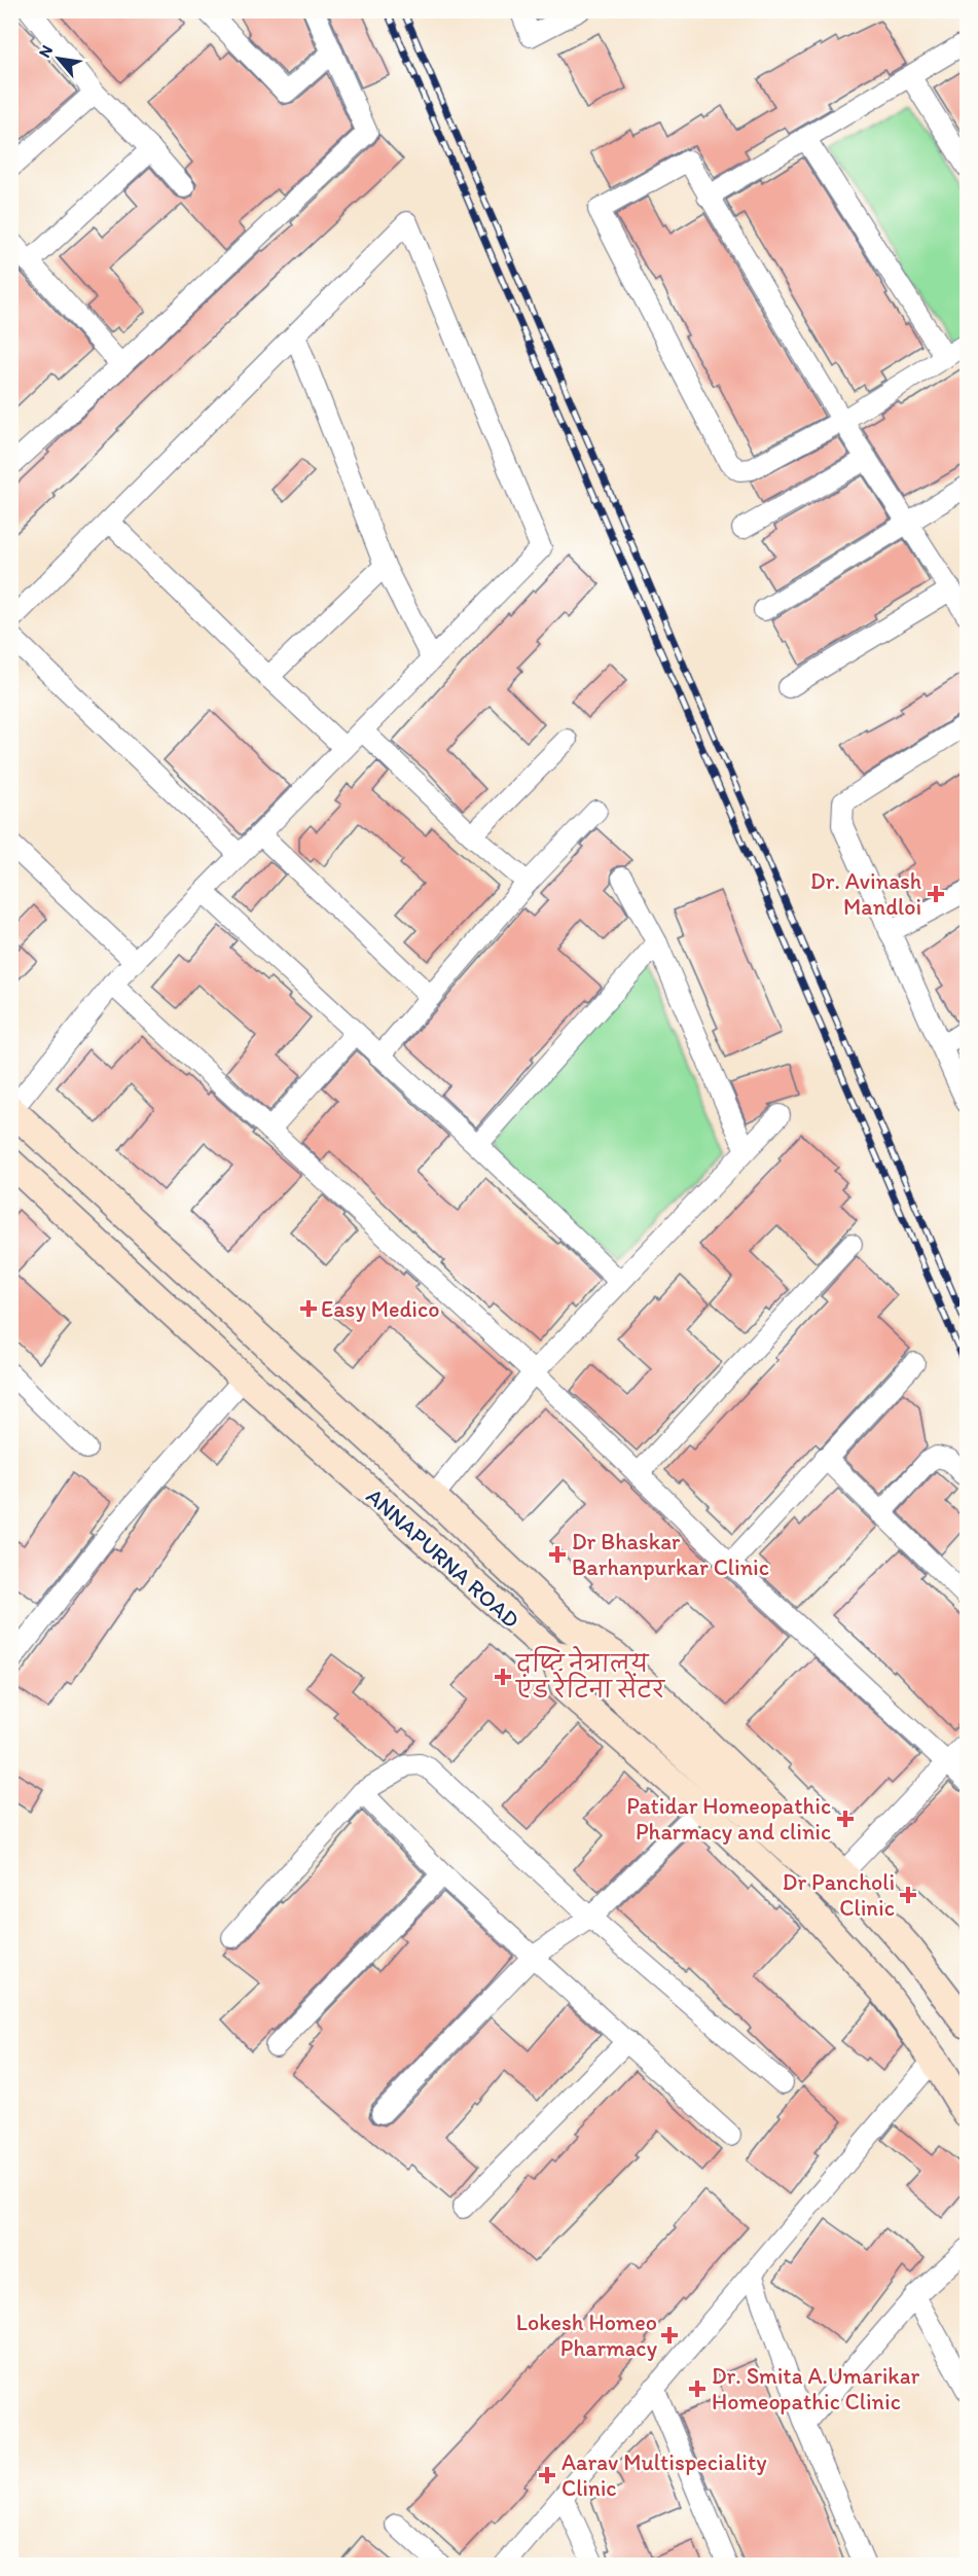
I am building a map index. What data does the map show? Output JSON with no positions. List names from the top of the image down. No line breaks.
{"streets":{"main road":["ANNAPURNA ROAD"]},"places":{"health":["Dr. Avinash Mandloi","Easy Medico","Dr Bhaskar Barhanpurkar Clinic","दृष्टि नेत्रालय एंड रेटिना सेंटर","Patidar Homeopathic Pharmacy and clinic","Dr Pancholi Clinic","Lokesh Homeo Pharmacy","Dr. Smita A.Umarikar Homeopathic Clinic","Aarav Multispeciality Clinic"]},"north":"top left"}
